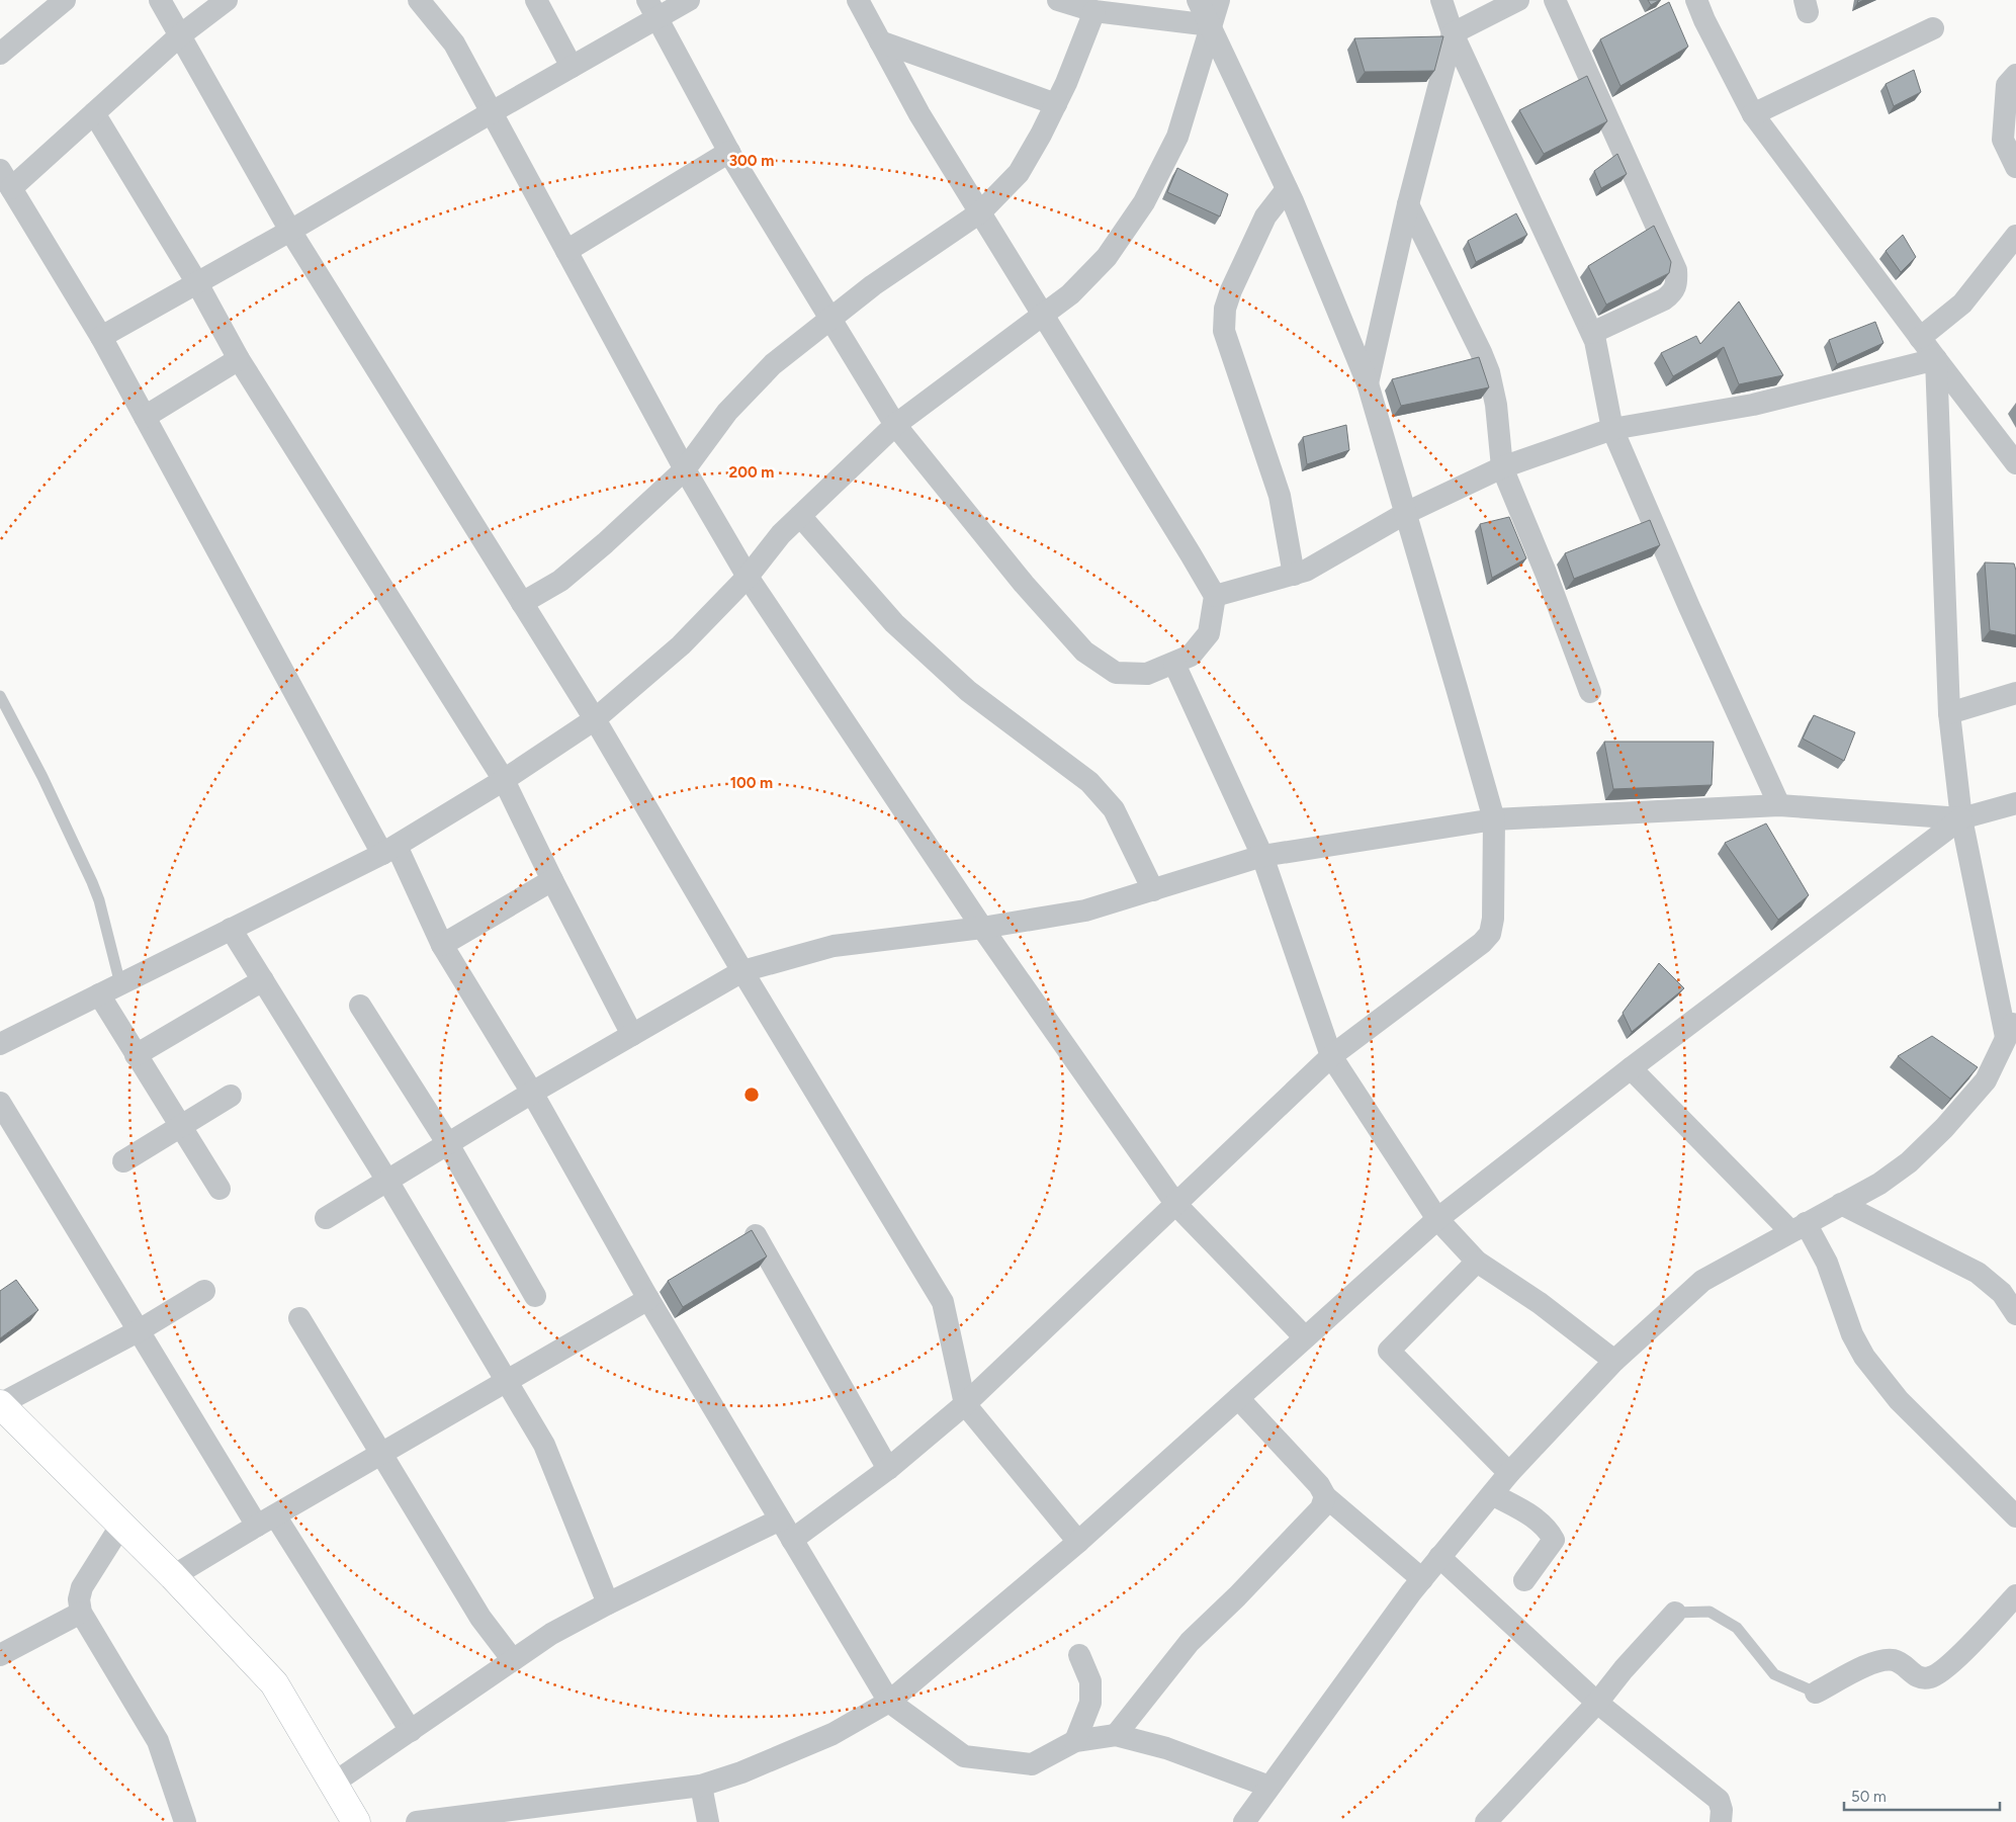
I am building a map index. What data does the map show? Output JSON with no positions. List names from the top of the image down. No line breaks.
{"scale_bar":"50 m","rings":["300 m","200 m","100 m"]}
